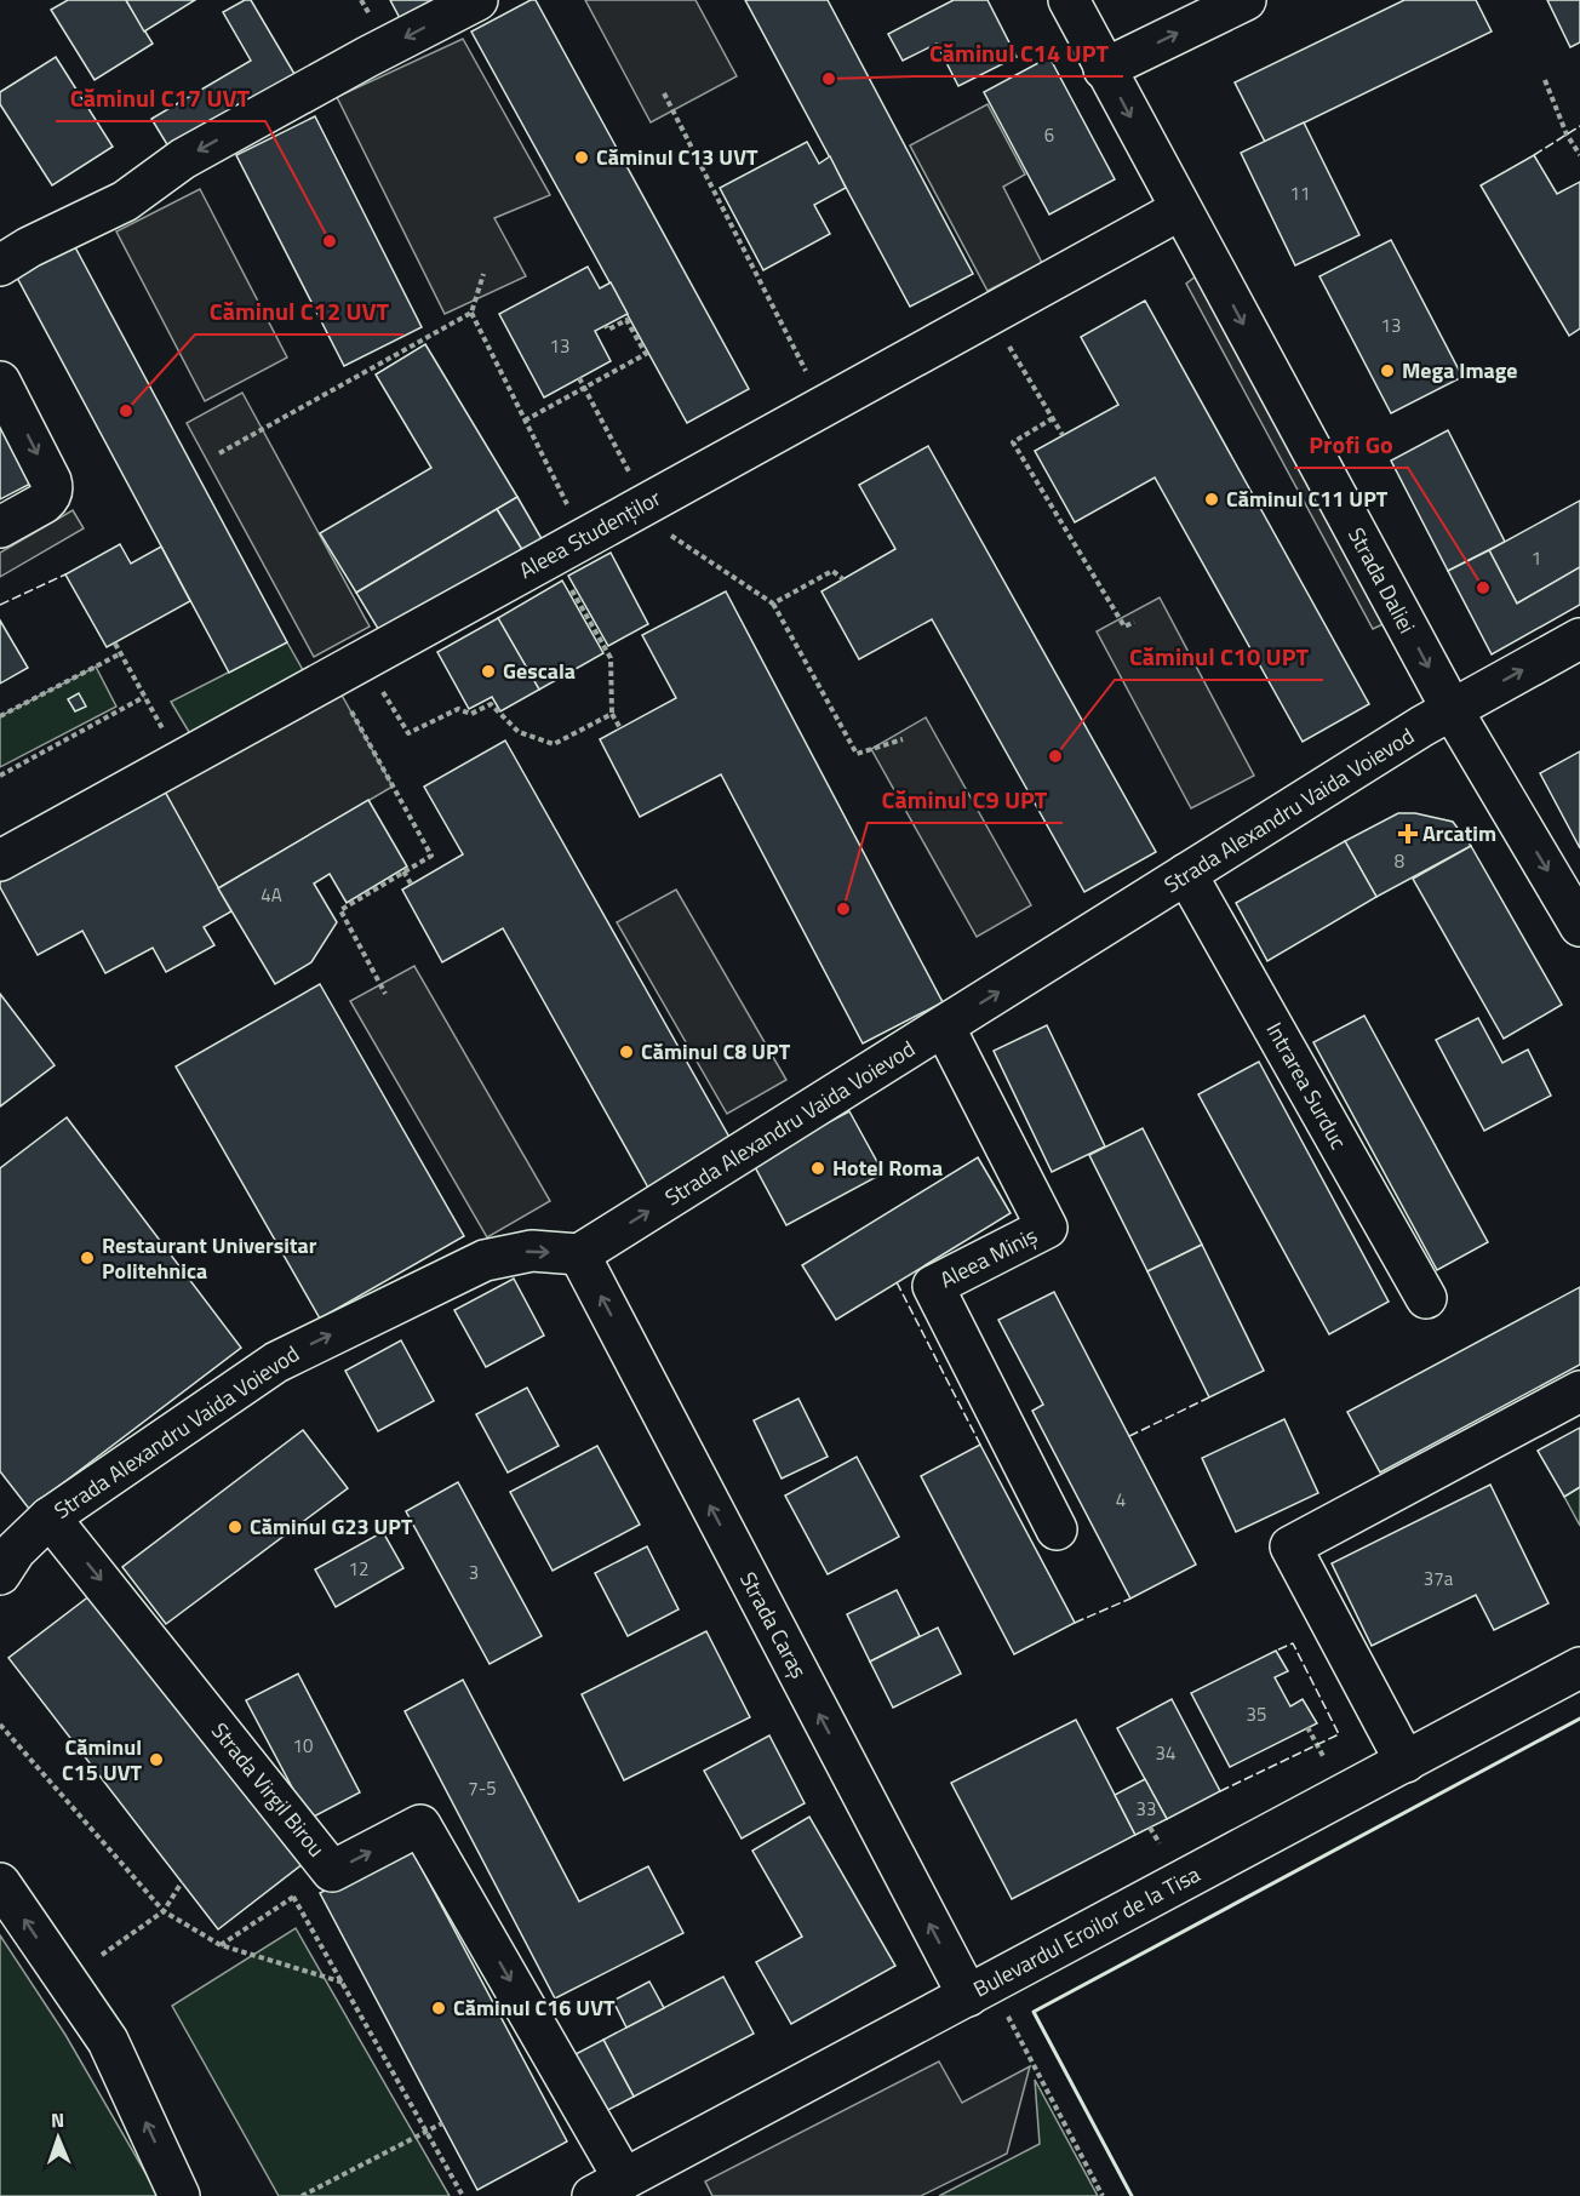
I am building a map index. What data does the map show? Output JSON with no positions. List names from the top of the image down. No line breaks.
{"streets":{"street":["Aleea Studenților","Strada Daliei","Strada Alexandru Vaida Voievod","Intrarea Surduc","Aleea Miniș","Strada Caraș","Strada Virgil Birou","Bulevardul Eroilor de la Tisa"]},"crossings":[["Aleea Studenților","Strada Daliei"],["Strada Daliei","Strada Alexandru Vaida Voievod"],["Strada Alexandru Vaida Voievod","Intrarea Surduc"],["Strada Alexandru Vaida Voievod","Aleea Miniș"],["Strada Alexandru Vaida Voievod","Strada Caraș"],["Strada Alexandru Vaida Voievod","Strada Virgil Birou"],["Strada Caraș","Bulevardul Eroilor de la Tisa"],["Strada Virgil Birou","Bulevardul Eroilor de la Tisa"]],"one_way":["Strada Daliei","Strada Alexandru Vaida Voievod","Strada Caraș","Strada Virgil Birou"],"places":{"other":["Căminul C14 UPT","Căminul C13 UVT","Căminul C17 UVT","Mega Image","Căminul C12 UVT","Căminul C11 UPT","Profi Go","Gescala","Căminul C10 UPT","Căminul C9 UPT","Căminul C8 UPT","Hotel Roma","Restaurant Universitar Politehnica","Căminul G23 UPT","Căminul C15 UVT","Căminul C16 UVT"],"health":["Arcatim"]},"house_numbers":["6","11","13","13","1","8","4A","4","12","3","37a","35","10","34","7-5","33"],"north":"top"}
